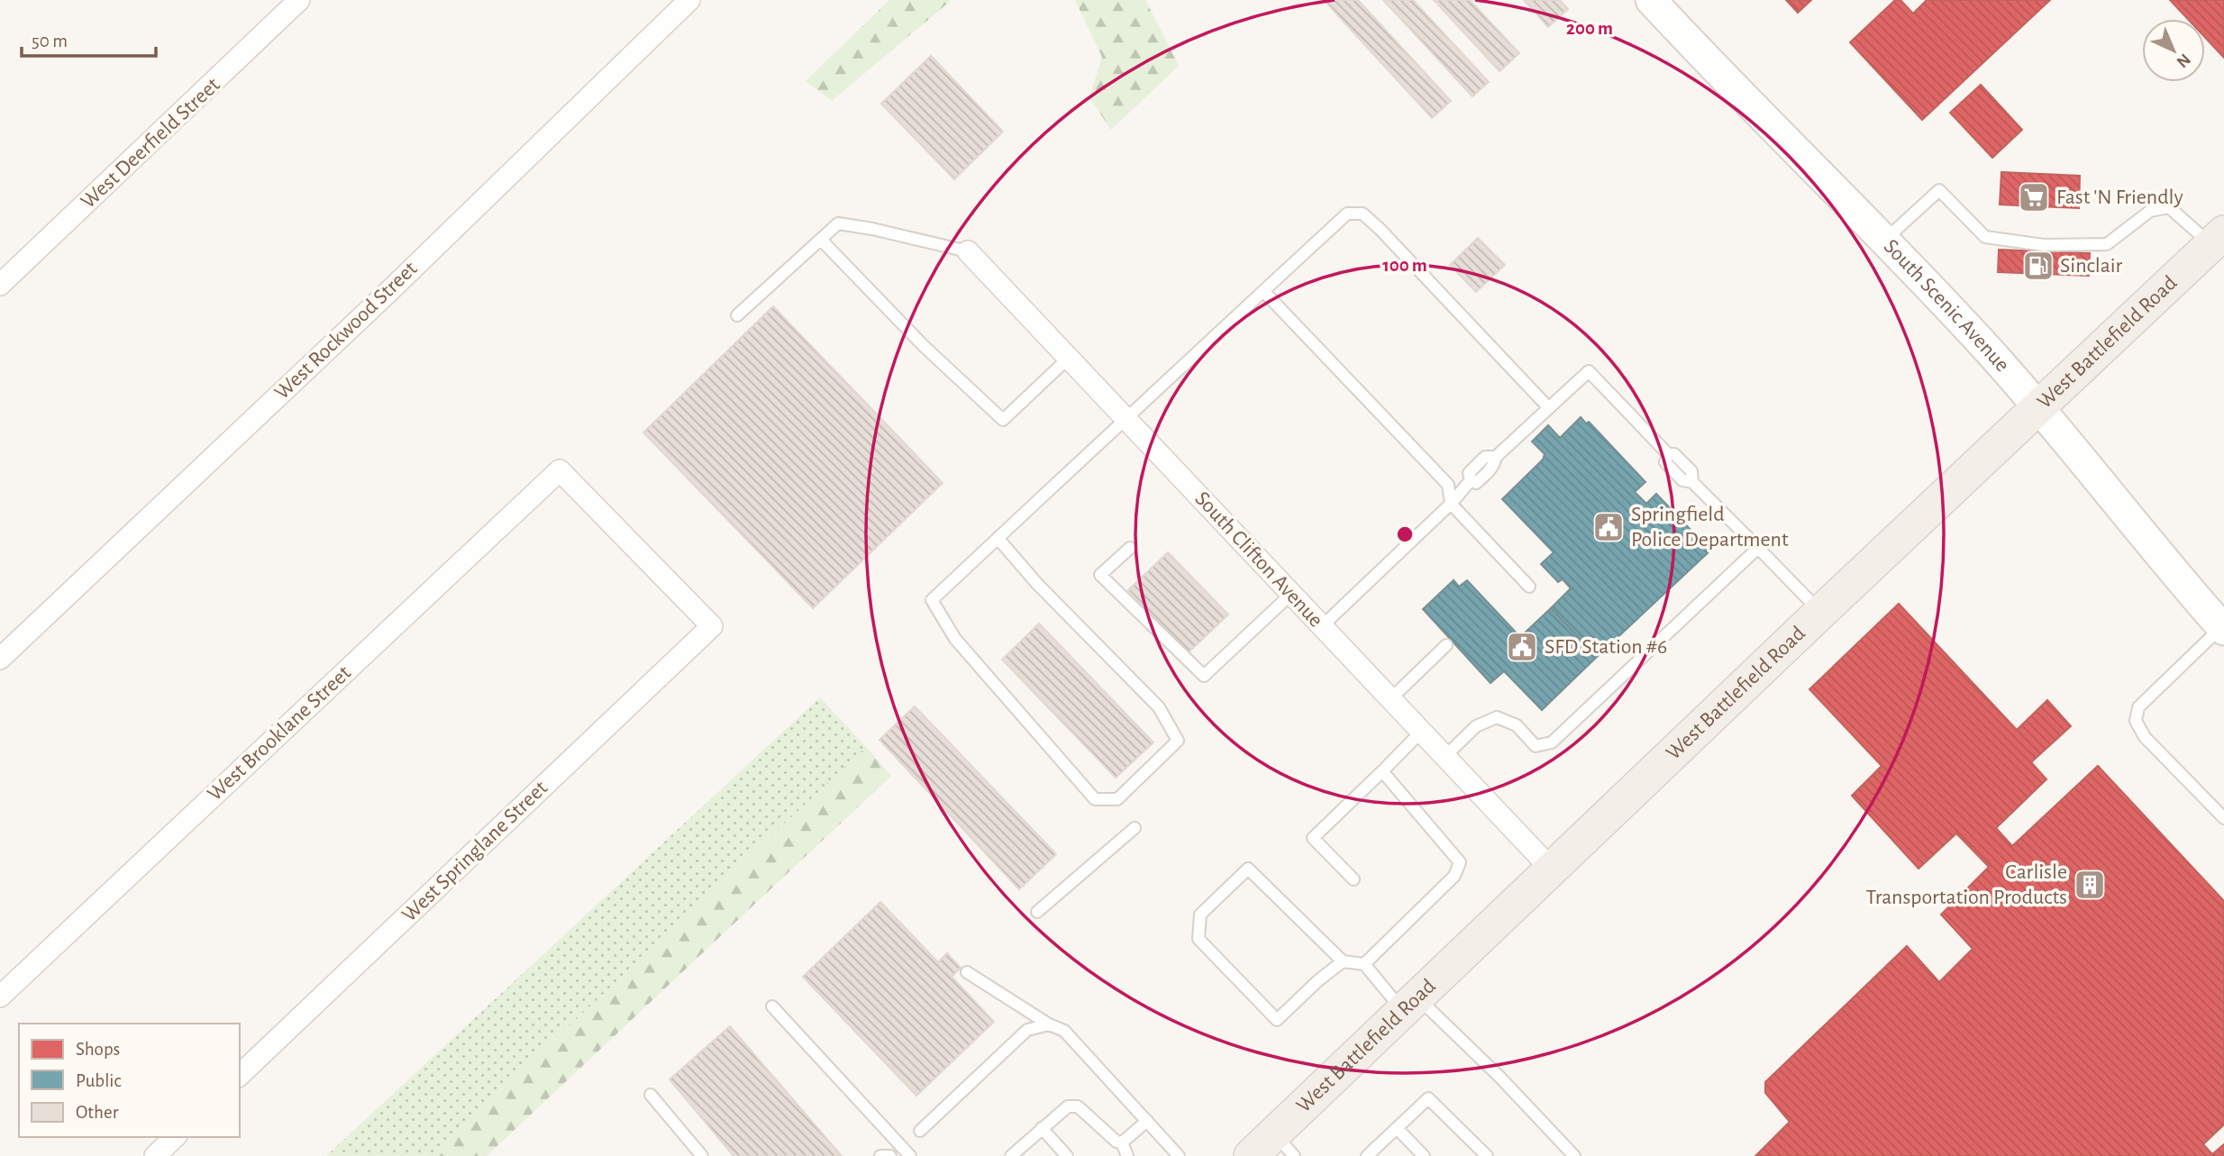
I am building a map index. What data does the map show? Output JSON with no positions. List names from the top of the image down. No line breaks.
{"streets":{"main road":["South Scenic Avenue","West Battlefield Road"],"street":["West Deerfield Street","West Rockwood Street","South Clifton Avenue","West Brooklane Street","West Springlane Street"]},"crossings":[["South Scenic Avenue","West Battlefield Road"],["West Battlefield Road","South Clifton Avenue"],["West Brooklane Street","West Springlane Street"]],"places":{"supermarket":["Fast 'N Friendly"],"fuel station":["Sinclair"],"public building":["Springfield Police Department","SFD Station #6"],"building":["Carlisle Transportation Products"]},"legend":["Shops","Public","Other"],"scale_bar":"50 m","north":"bottom right","rings":["200 m","100 m"]}
